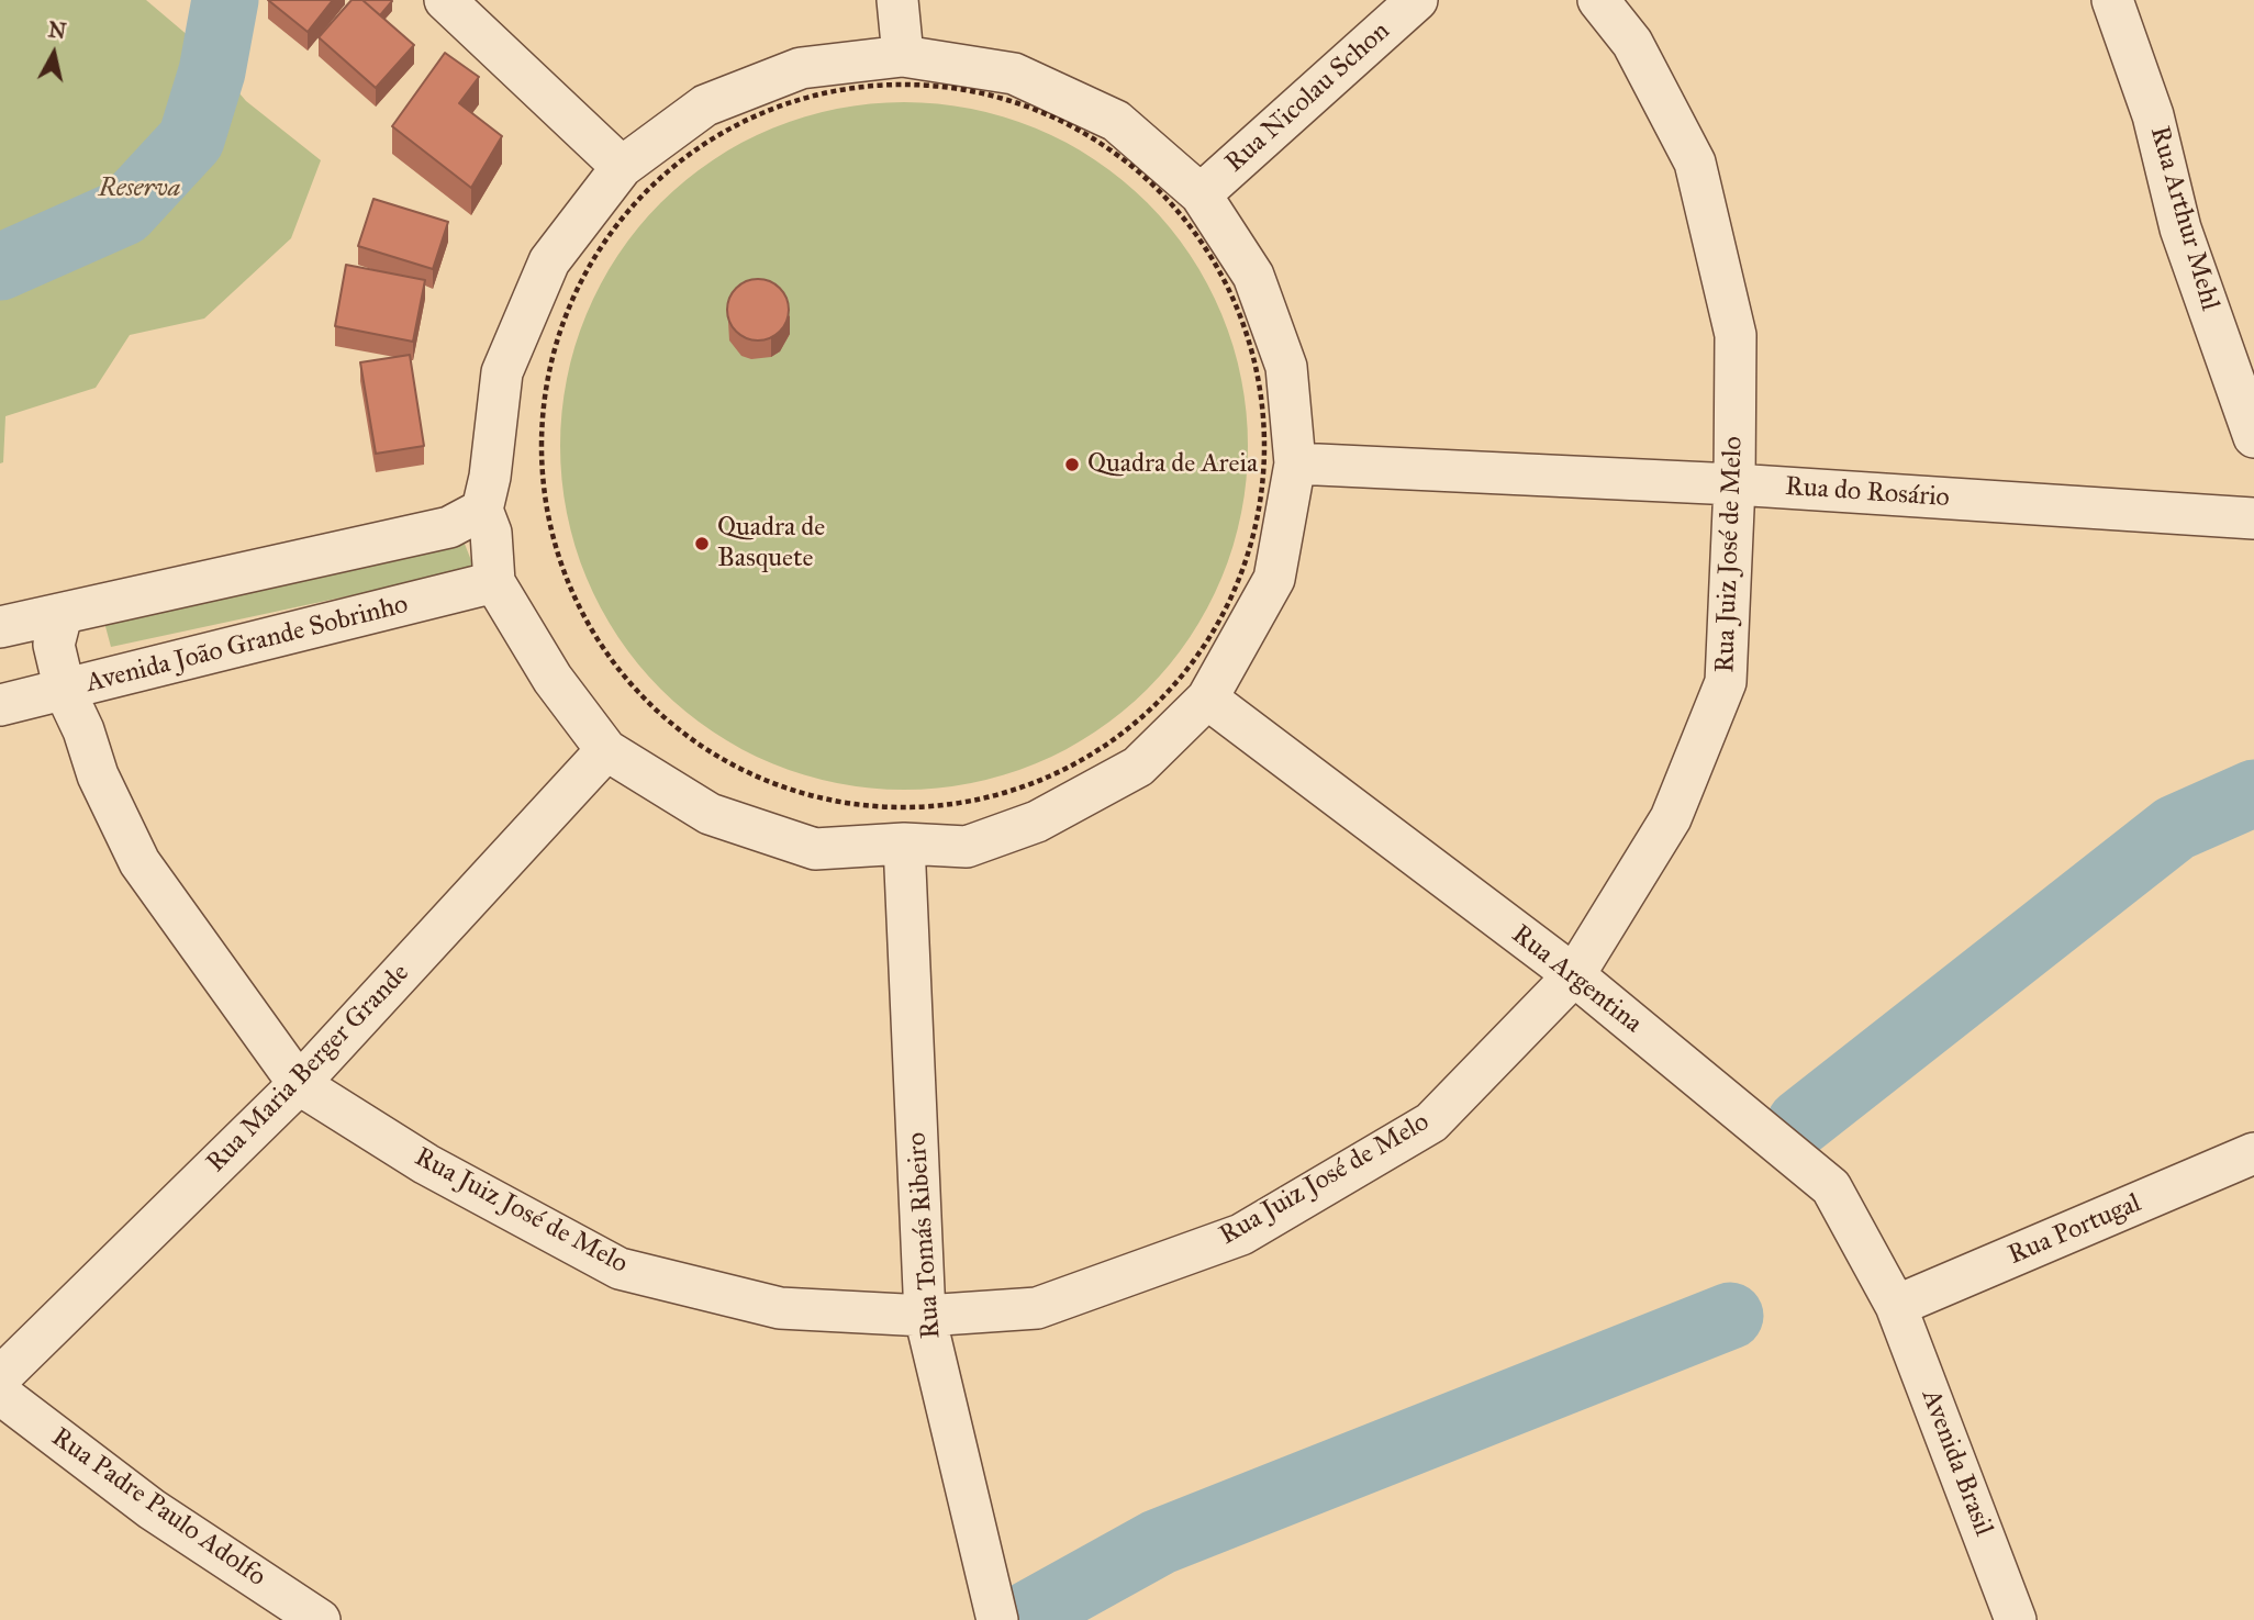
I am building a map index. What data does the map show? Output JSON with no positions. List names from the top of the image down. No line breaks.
{"streets":{"street":["Rua Nicolau Schon","Rua Arthur Mehl","Rua do Rosário","Rua Juiz José de Melo","Avenida João Grande Sobrinho","Rua Argentina","Rua Maria Berger Grande","Rua Portugal","Rua Tomás Ribeiro","Avenida Brasil","Rua Padre Paulo Adolfo"]},"crossings":[["Rua do Rosário","Rua Juiz José de Melo"],["Rua Juiz José de Melo","Avenida João Grande Sobrinho"],["Rua Juiz José de Melo","Rua Argentina"],["Rua Juiz José de Melo","Rua Maria Berger Grande"],["Rua Juiz José de Melo","Rua Tomás Ribeiro"],["Rua Argentina","Rua Portugal"],["Rua Argentina","Avenida Brasil"],["Rua Portugal","Avenida Brasil"]],"parks":["Reserva"],"places":["Quadra de Areia","Quadra de Basquete"],"north":"top"}
